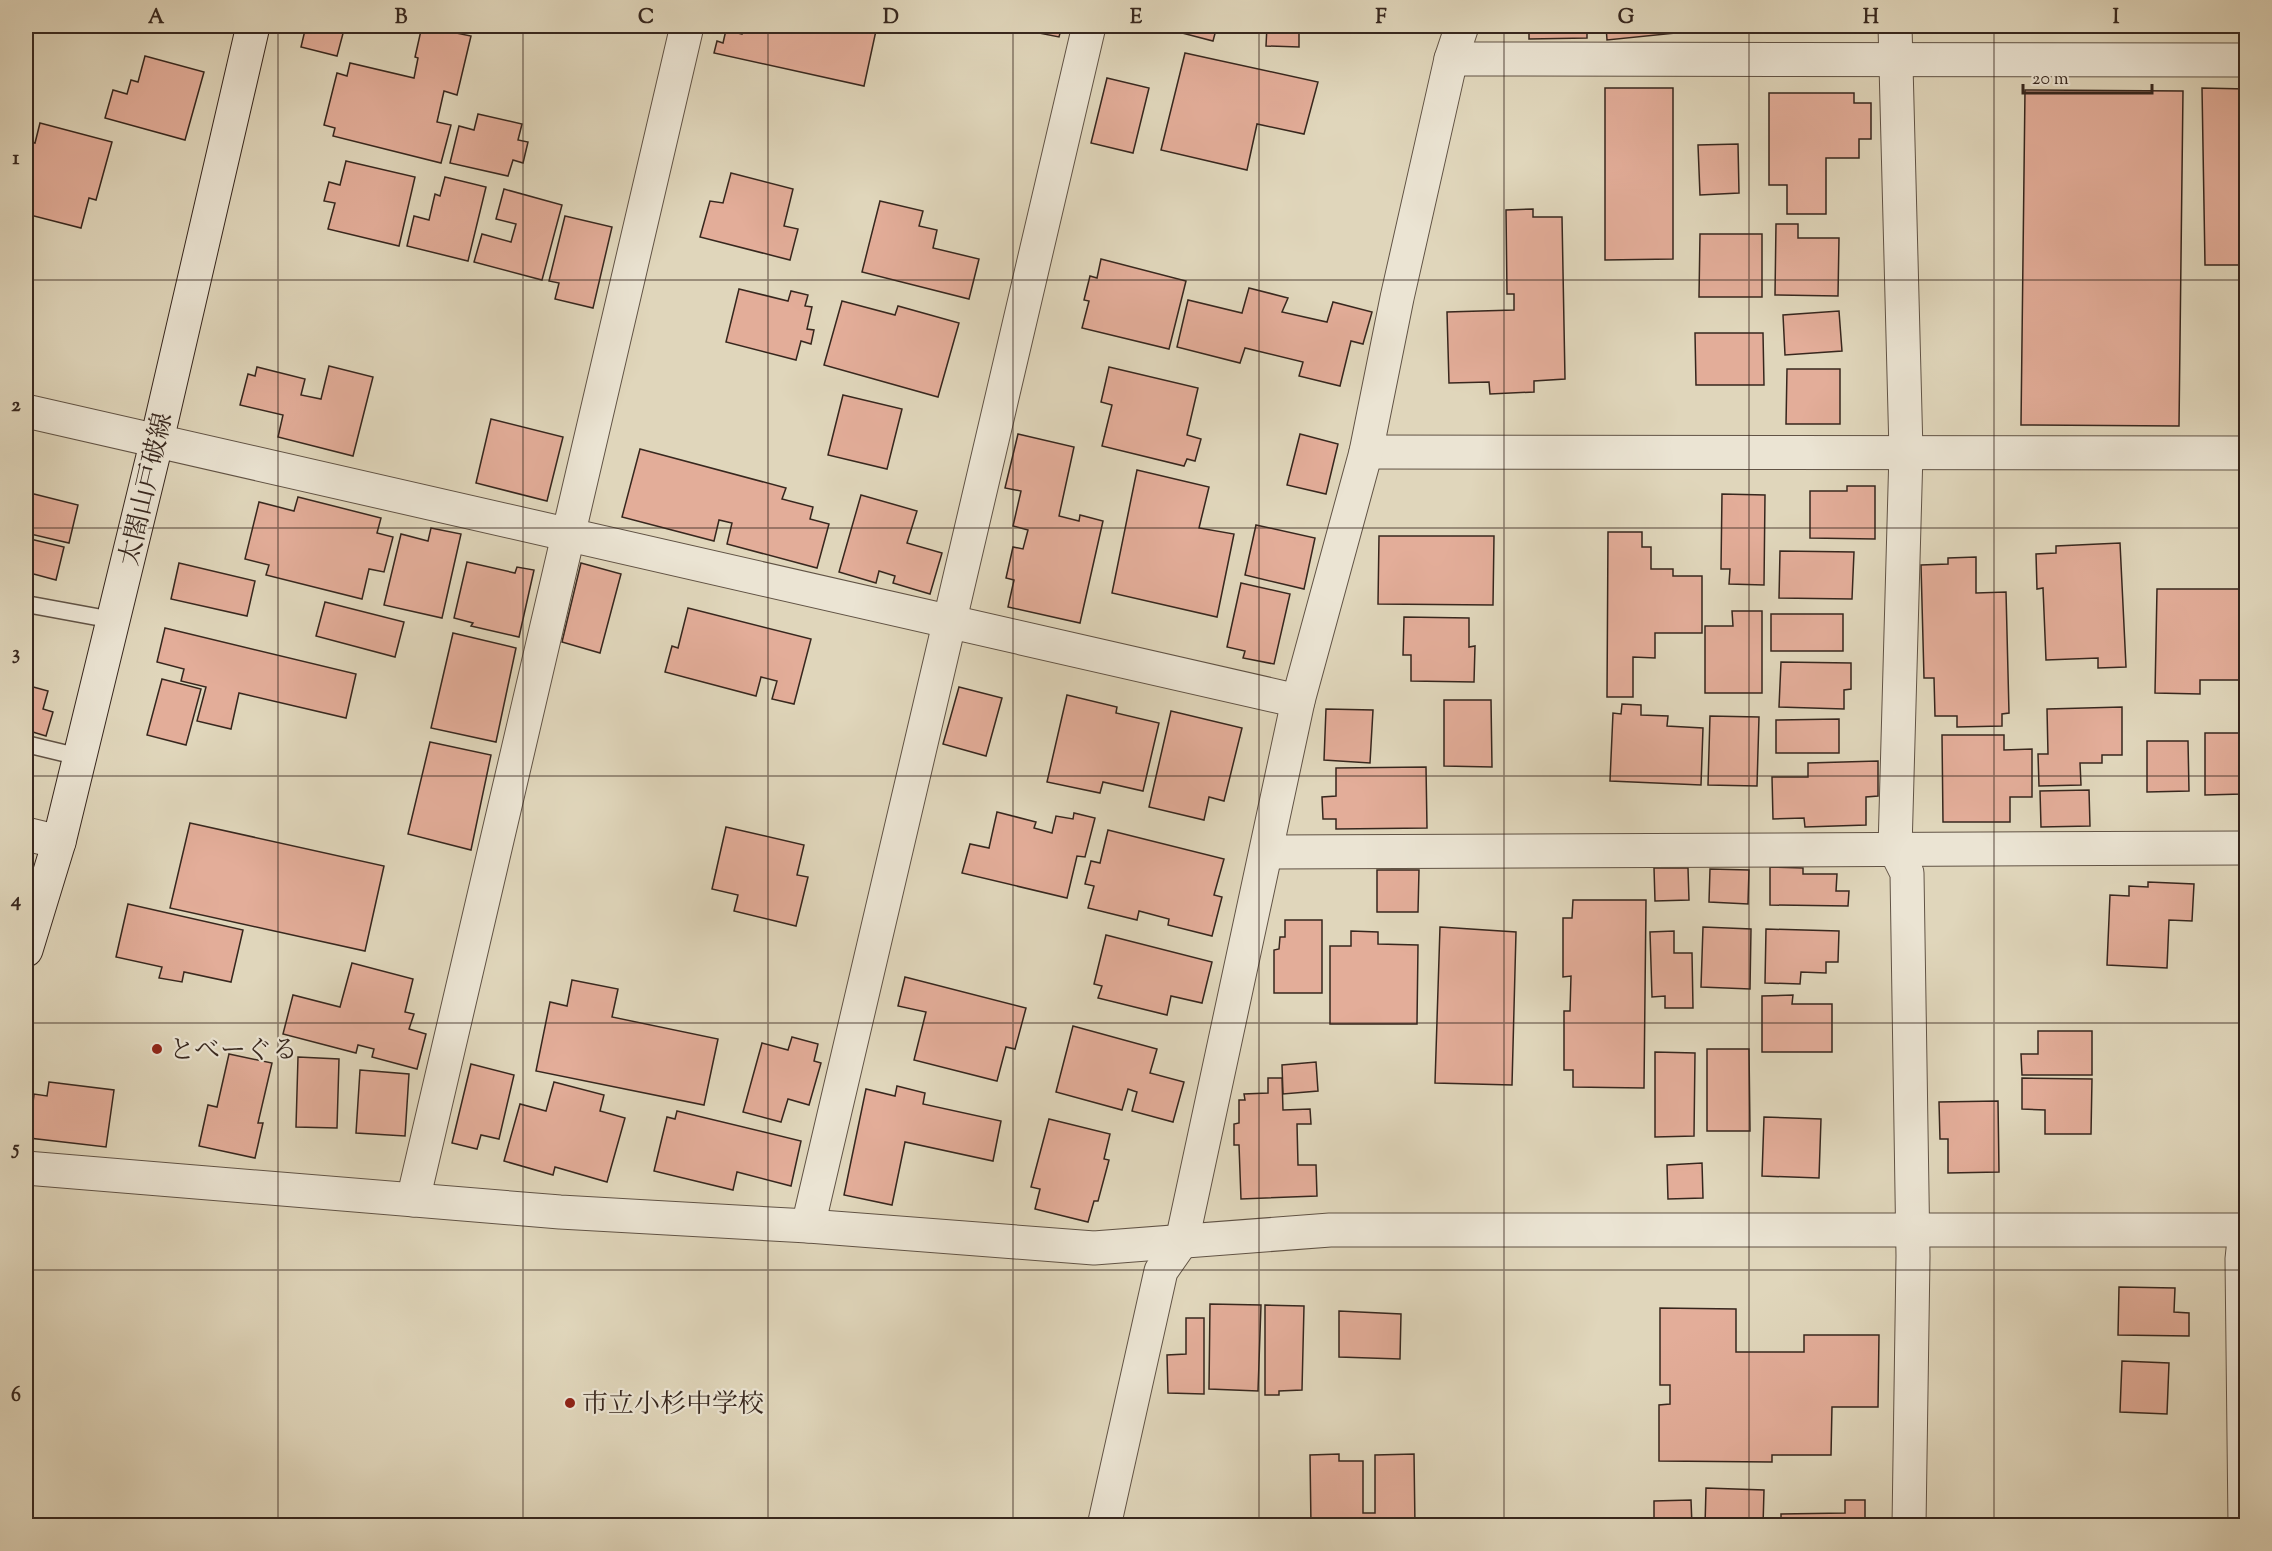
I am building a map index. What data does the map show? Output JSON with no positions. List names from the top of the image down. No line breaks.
{"streets":{"street":["太閤山戸破線"]},"places":["とべーぐる","市立小杉中学校"],"scale_bar":"20 m","grid":{"columns":["A","B","C","D","E","F","G","H","I"],"rows":["1","2","3","4","5","6"]}}
